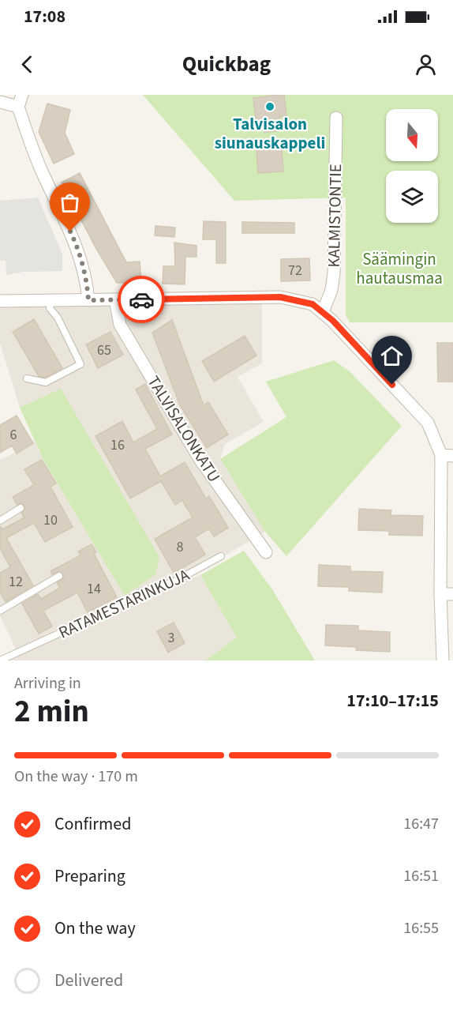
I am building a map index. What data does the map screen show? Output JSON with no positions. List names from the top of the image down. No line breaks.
{"streets":{"street":["KALMISTONTIE","TALVISALONKATU"],"lane":["RATAMESTARINKUJA"]},"parks":["Säämingin hautausmaa"],"places":["Talvisalon siunauskappeli"],"house_numbers":["72","65","6","16","10","8","12","14","3"],"north":"bottom","page":{"status":"17:08","header":"Quickbag","heading":["2 min","Arriving in","17:10–17:15"],"bar":"On the way · 170 m","list":[["Confirmed","16:47"],["Preparing","16:51"],["On the way","16:55"],"Delivered"]}}
